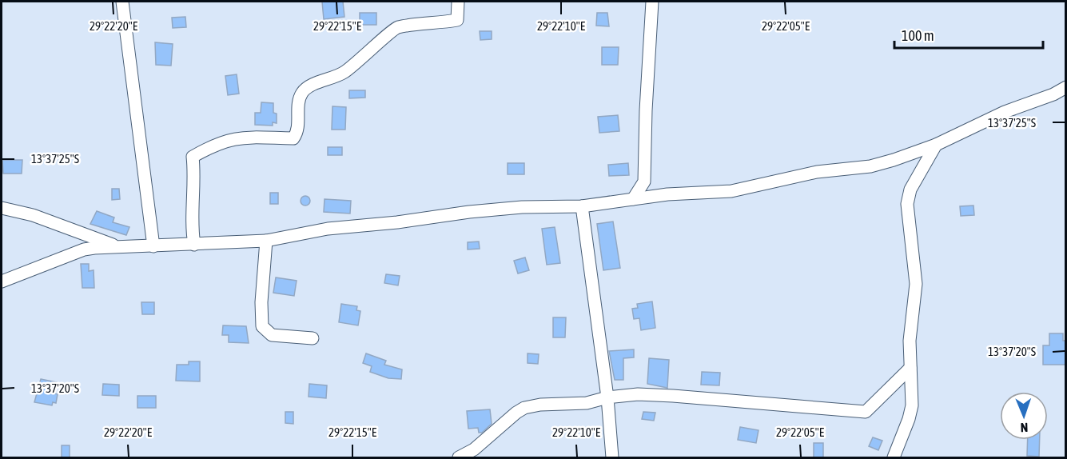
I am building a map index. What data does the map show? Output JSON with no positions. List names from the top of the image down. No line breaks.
{"scale_bar":"100 m","north":"bottom","coordinates":["29°22'20\"E","29°22'15\"E","29°22'10\"E","29°22'05\"E","13°37'25\"S","13°37'20\"S"]}
